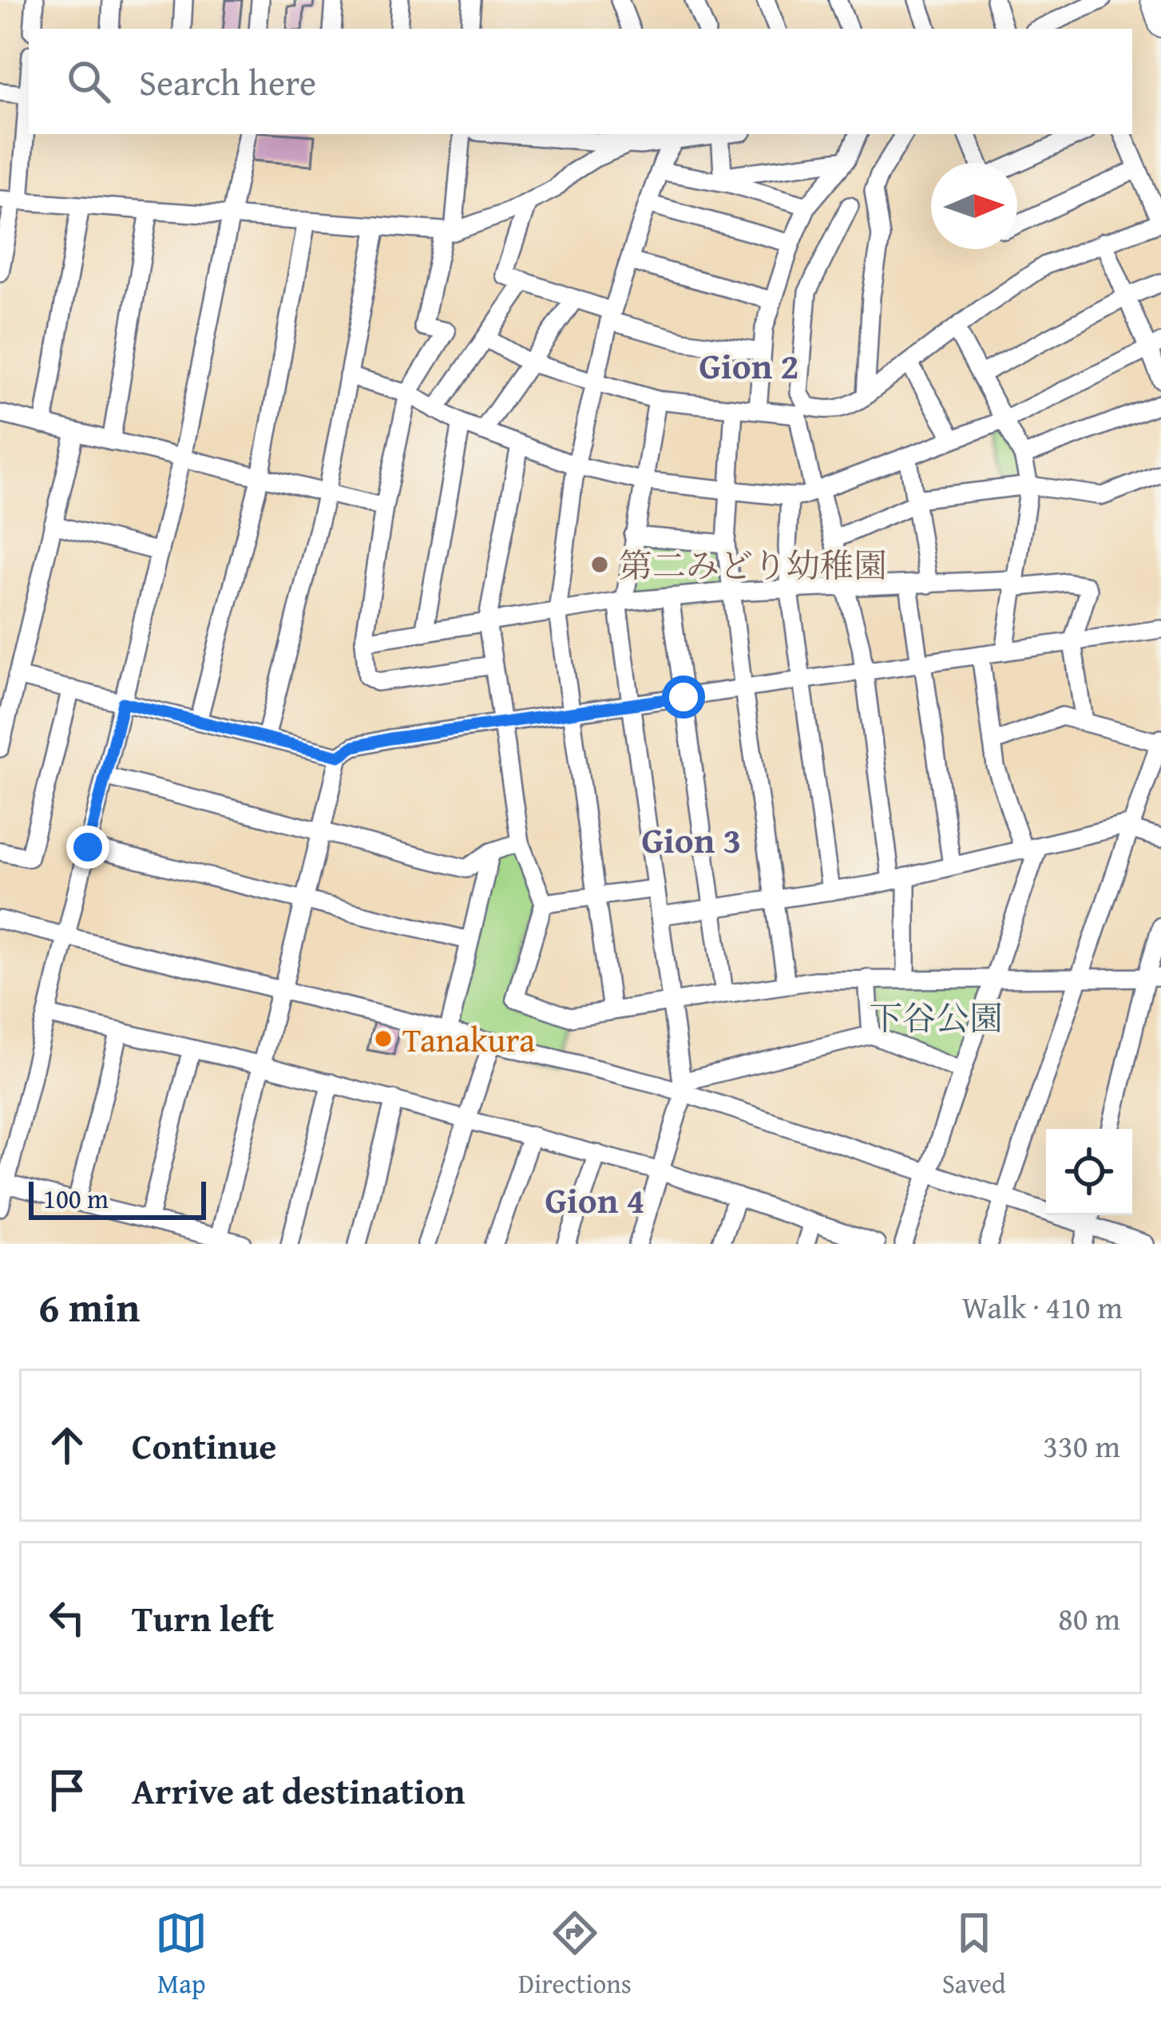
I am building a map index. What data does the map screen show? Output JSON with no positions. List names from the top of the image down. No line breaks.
{"districts":["Gion 2","Gion 3","Gion 4"],"parks":["下谷公園"],"places":["第二みどり幼稚園","Tanakura"],"scale_bar":"100 m","north":"right","page":{"search":"Search here","scale":"100 m","heading":["6 min","Walk · 410 m"],"list":[["Continue","330 m"],["Turn left","80 m"],"Arrive at destination"],"nav":["Map","Directions","Saved"]}}
